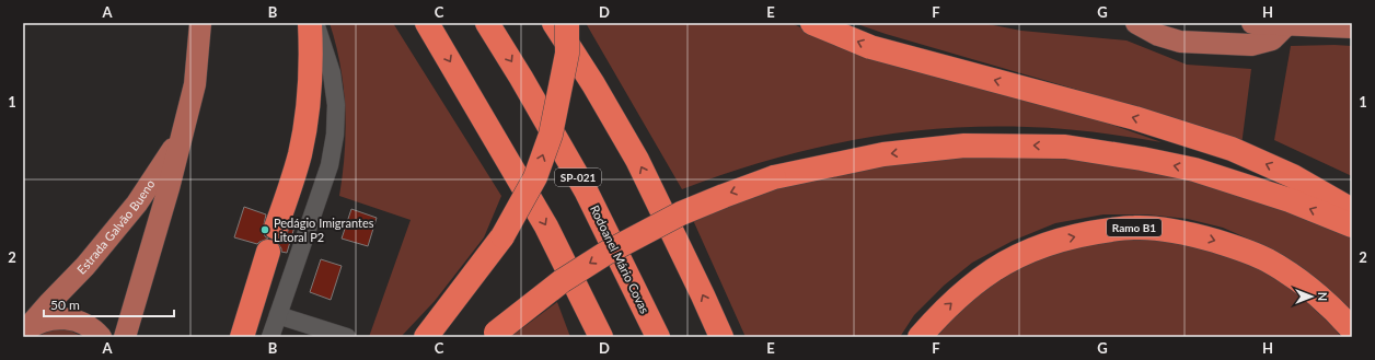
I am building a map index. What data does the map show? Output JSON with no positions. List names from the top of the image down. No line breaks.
{"streets":{"highway":["SP-021","Ramo B1","Rodoanel Mário Covas"],"main road":["Estrada Galvão Bueno"]},"places":["Pedágio Imigrantes Litoral P2"],"scale_bar":"50 m","north":"right","grid":{"columns":["A","B","C","D","E","F","G","H"],"rows":["1","2"]}}
